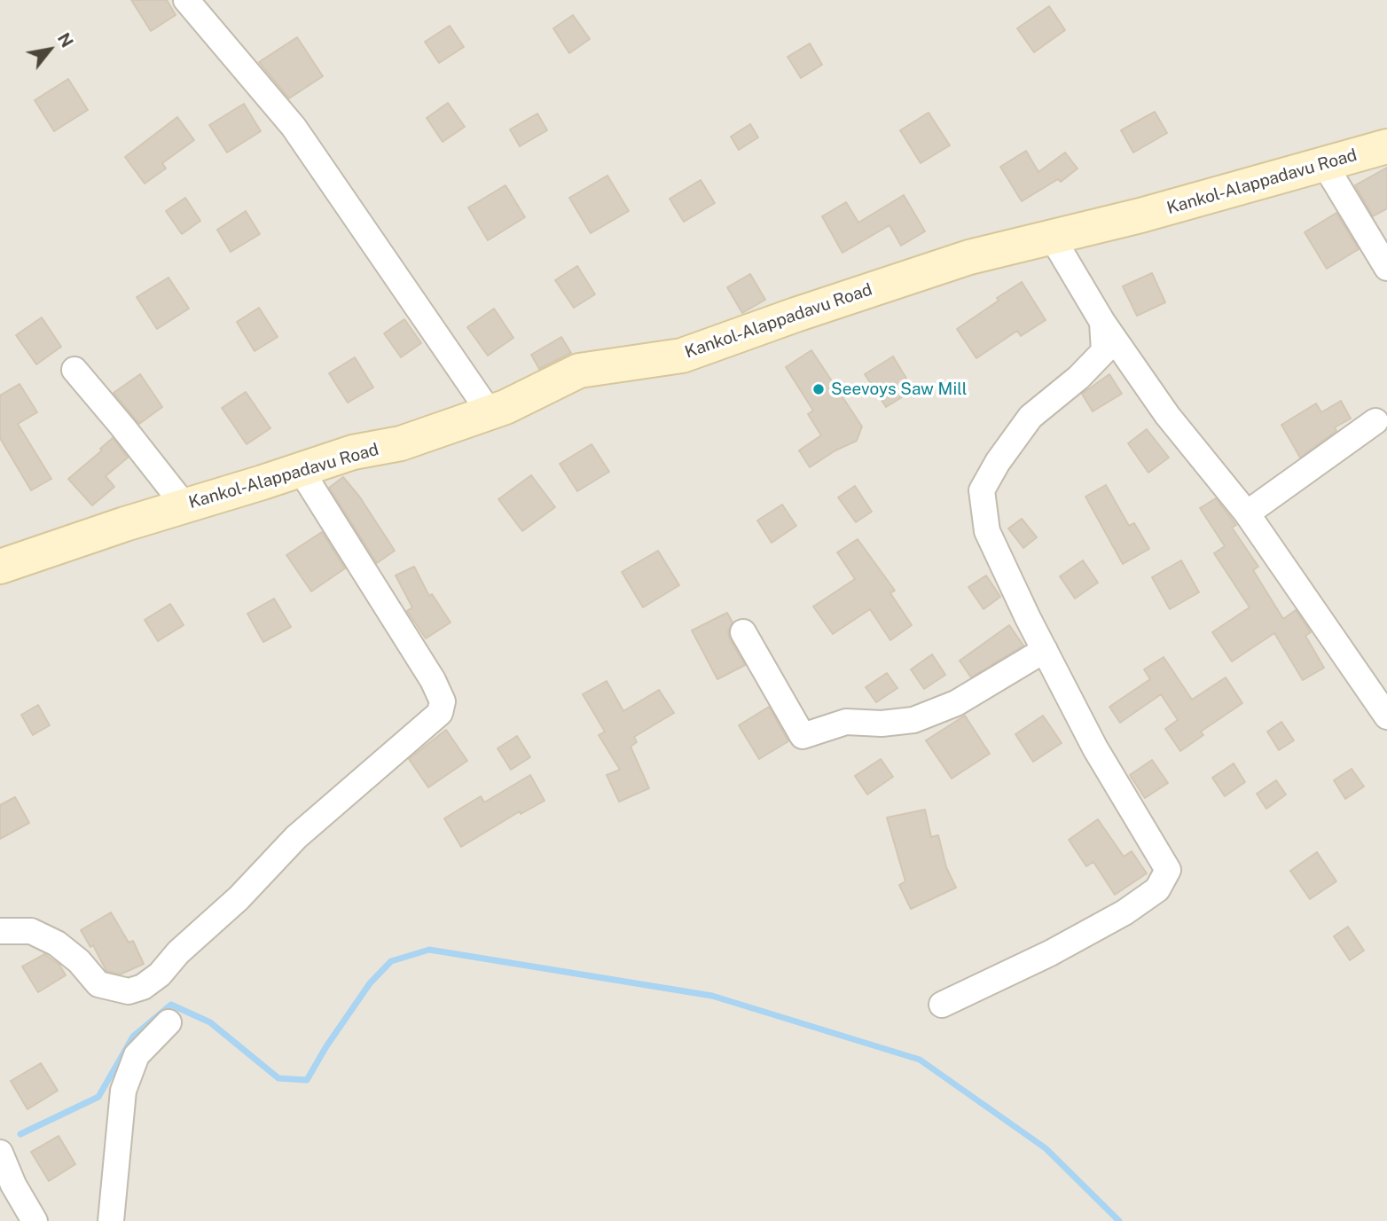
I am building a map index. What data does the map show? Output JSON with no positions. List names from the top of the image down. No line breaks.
{"streets":{"main road":["Kankol-Alappadavu Road"]},"places":["Seevoys Saw Mill"],"north":"top right"}
